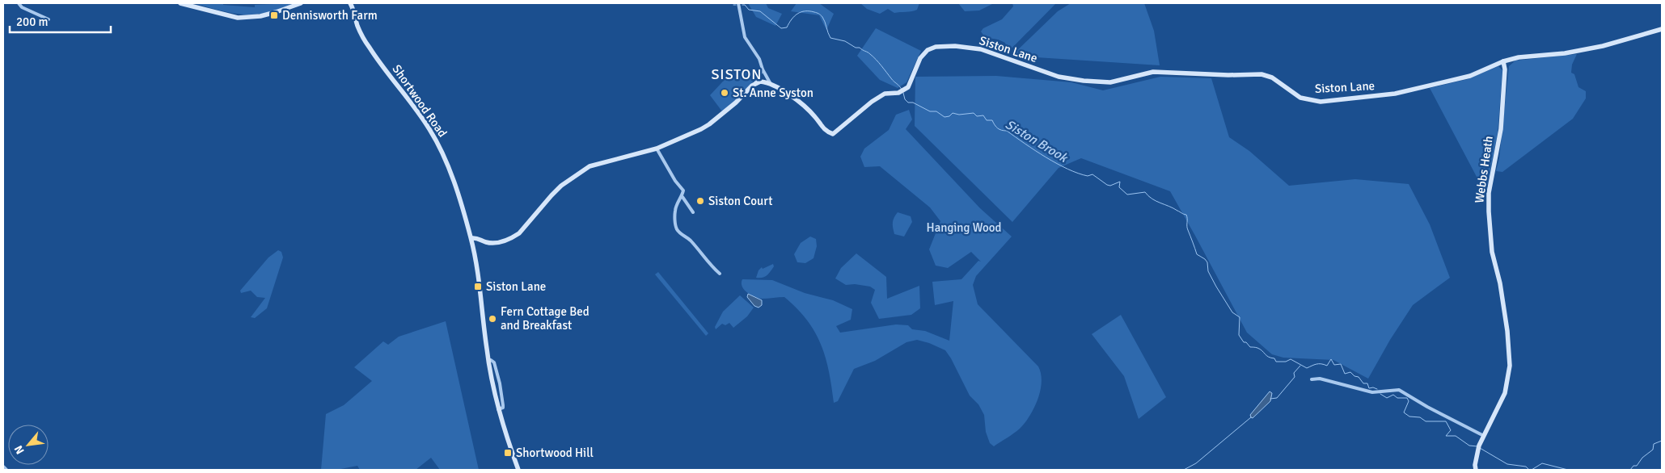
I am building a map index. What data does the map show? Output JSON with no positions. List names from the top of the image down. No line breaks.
{"streets":{"street":["Siston Lane","Shortwood Road","Webbs Heath"]},"crossings":[["Siston Lane","Webbs Heath"]],"districts":["SISTON"],"water":["Siston Brook"],"parks":["Hanging Wood"],"places":{"transit":["Dennisworth Farm","Siston Lane","Shortwood Hill"],"other":["St. Anne Syston","Siston Court","Fern Cottage Bed and Breakfast"]},"scale_bar":"200 m","north":"bottom left"}
